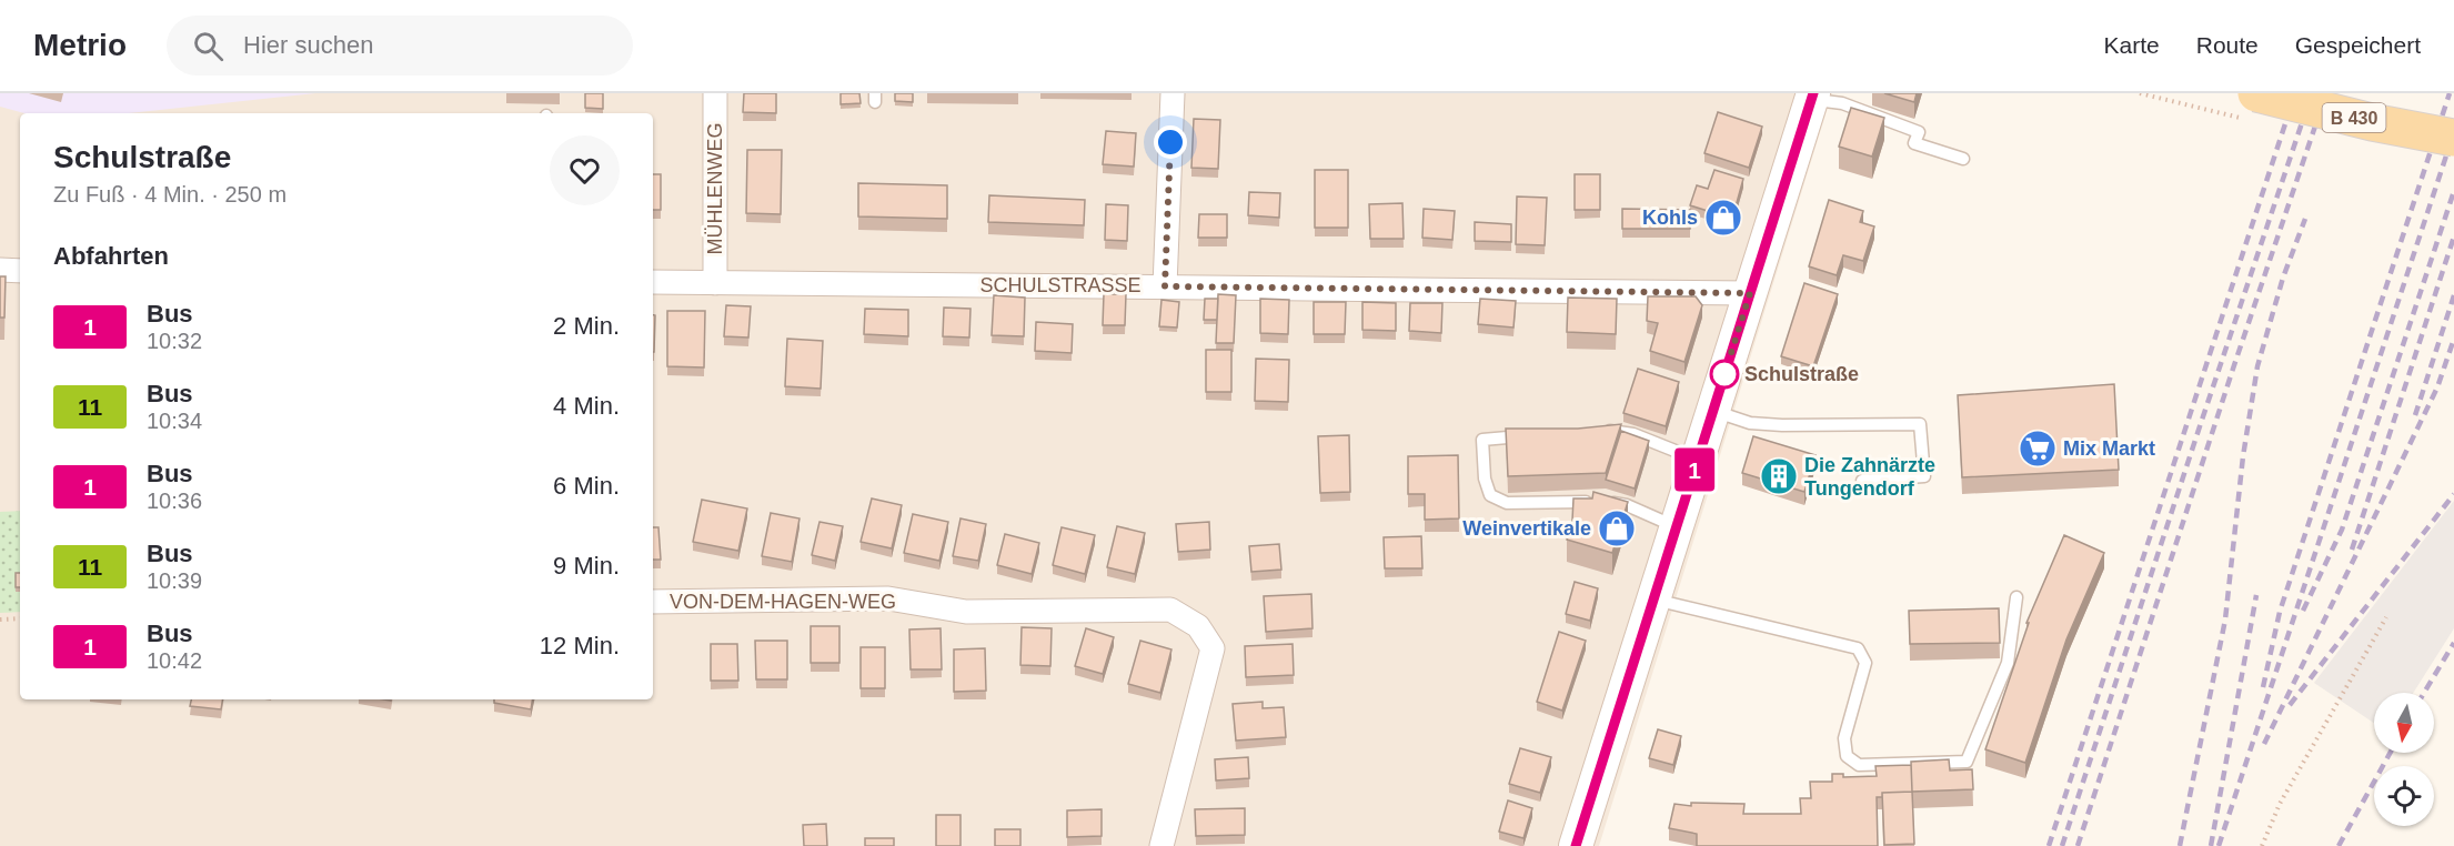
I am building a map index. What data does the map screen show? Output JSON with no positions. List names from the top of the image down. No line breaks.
{"streets":{"main road":["B 430"],"street":["MÜHLENWEG","SCHULSTRASSE","VON-DEM-HAGEN-WEG"]},"crossings":[["MÜHLENWEG","SCHULSTRASSE"]],"places":{"shop":["Kohls","Weinvertikale"],"other":["Schulstraße"],"supermarket":["Mix Markt"],"building":["Die Zahnärzte Tungendorf"]},"lines":["bus line 1"],"north":"bottom","page":{"header":"Metrio","search":"Hier suchen","nav":["Karte","Route","Gespeichert"],"on_map":"1","heading":[["Schulstraße","Zu Fuß · 4 Min. · 250 m"],"Abfahrten"],"list":[{"mark":"1","name":"Bus","note":"10:32","value":"2 Min."},{"mark":"11","name":"Bus","note":"10:34","value":"4 Min."},{"mark":"1","name":"Bus","note":"10:36","value":"6 Min."},{"mark":"11","name":"Bus","note":"10:39","value":"9 Min."},{"mark":"1","name":"Bus","note":"10:42","value":"12 Min."}]}}
